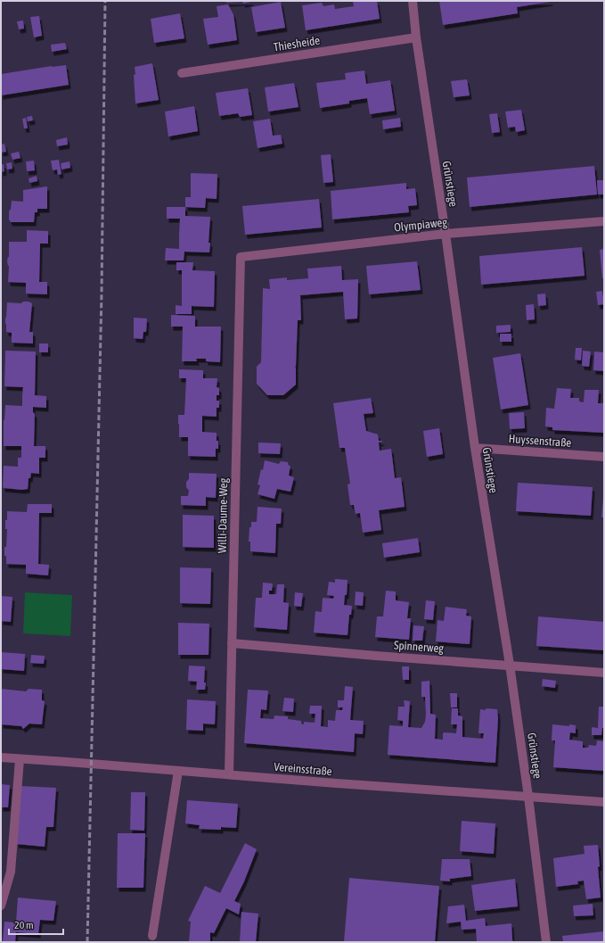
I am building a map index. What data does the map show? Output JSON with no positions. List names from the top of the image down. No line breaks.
{"streets":{"street":["Thiesheide","Grünstiege","Olympiaweg","Huyssenstraße","Willi-Daume-Weg","Spinnerweg","Vereinsstraße"]},"crossings":[["Thiesheide","Grünstiege"],["Grünstiege","Olympiaweg"],["Grünstiege","Huyssenstraße"],["Grünstiege","Spinnerweg"],["Grünstiege","Vereinsstraße"],["Olympiaweg","Willi-Daume-Weg"],["Willi-Daume-Weg","Spinnerweg"],["Willi-Daume-Weg","Vereinsstraße"]],"scale_bar":"20 m"}
